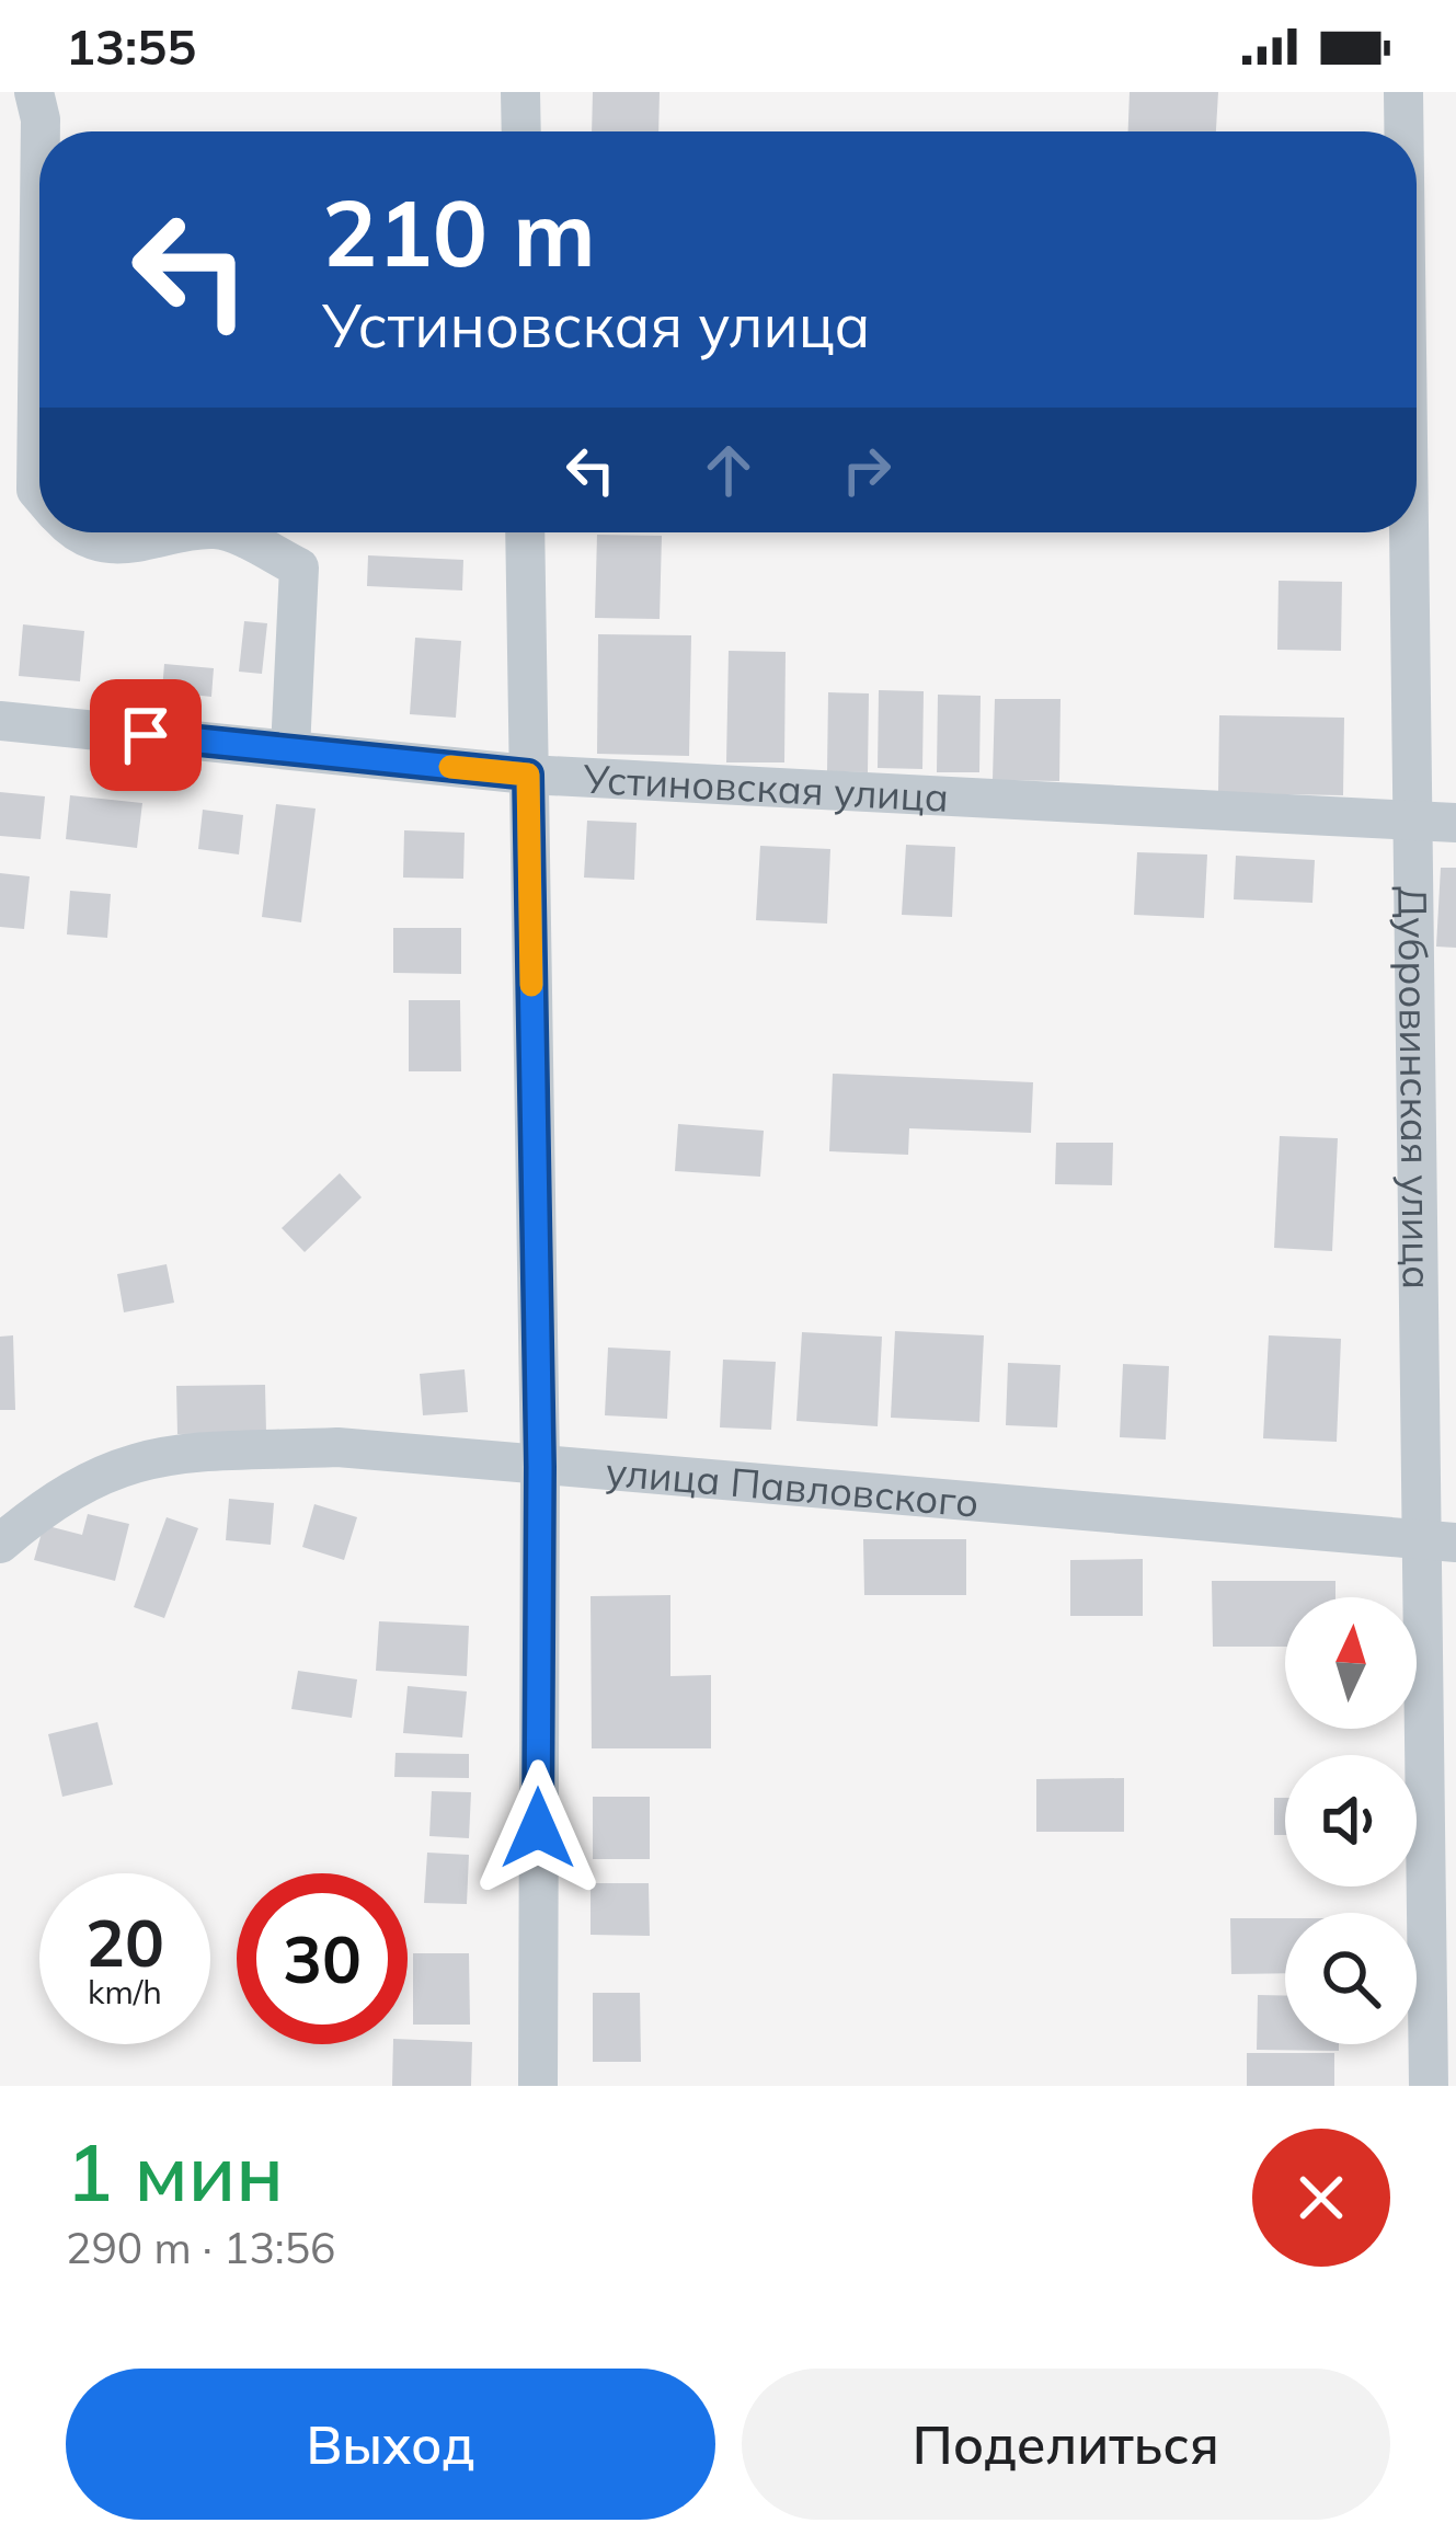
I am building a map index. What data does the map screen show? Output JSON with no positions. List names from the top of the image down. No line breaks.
{"streets":{"street":["Устиновская улица","Дубровинская улица","улица Павловского"]},"crossings":[["Устиновская улица","Дубровинская улица"],["Дубровинская улица","улица Павловского"]],"north":"top","page":{"status":"13:55","turn":["210 m","Устиновская улица"],"speed":"20 km/h","limit":"30","heading":["1 мин","290 m · 13:56"],"buttons":["Выход","Поделиться"]}}
